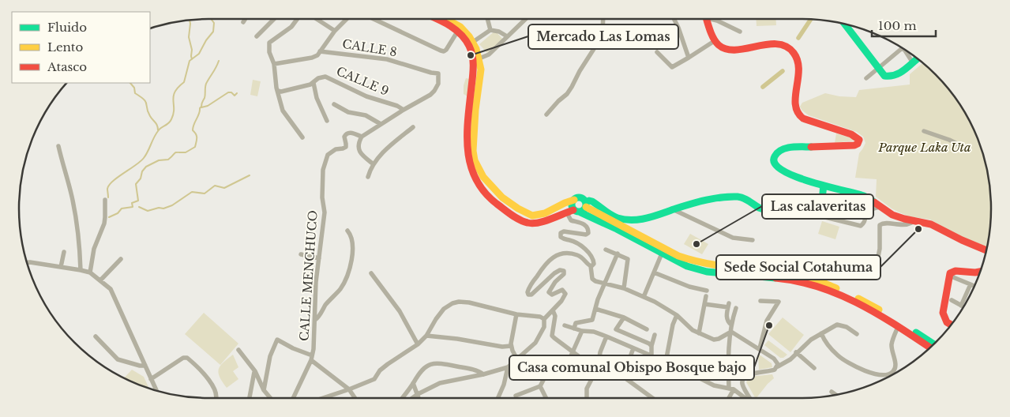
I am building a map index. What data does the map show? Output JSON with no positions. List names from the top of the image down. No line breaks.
{"streets":{"street":["CALLE 8","CALLE 9","CALLE MENCHUCO"]},"crossings":[["CALLE 8","CALLE 9"]],"parks":["Parque Laka Uta"],"places":["Mercado Las Lomas","Sede Social Cotahuma","Las calaveritas","Casa comunal Obispo Bosque bajo"],"legend":["Fluido","Lento","Atasco"],"scale_bar":"100 m"}
